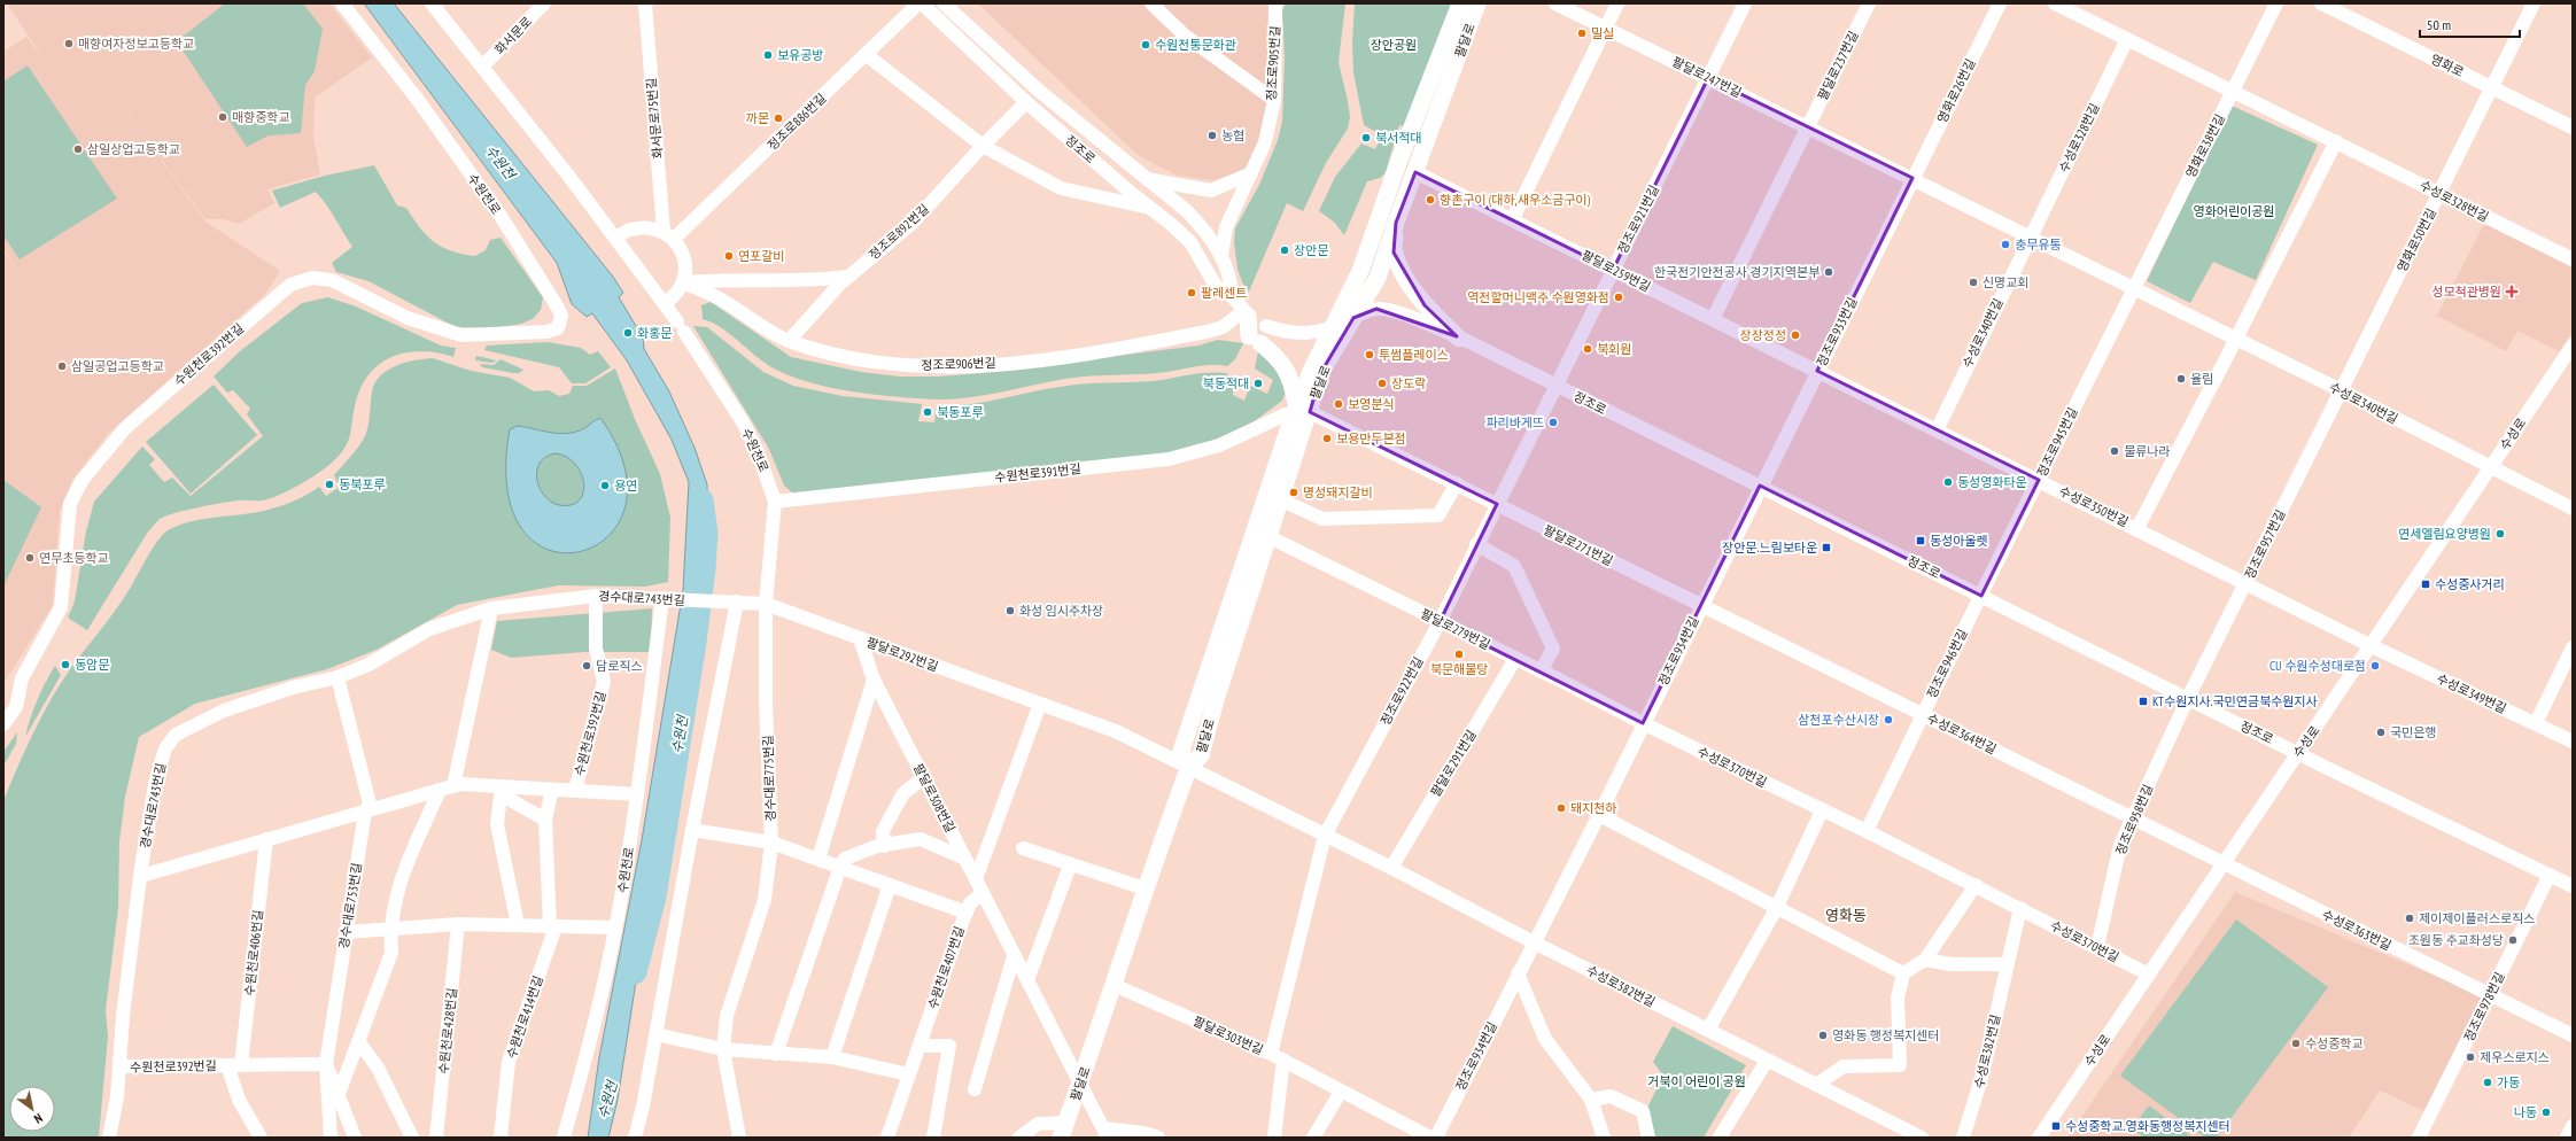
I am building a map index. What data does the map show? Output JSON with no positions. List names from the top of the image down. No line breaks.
{"streets":{"main road":["팔달로"],"street":["화서문로","정조로905번길","팔달로237번길","영화로","팔달로247번길","영화로26번길","화서문로75번길","정조로886번길","수성로328번길","영화로38번길","정조로","수원천로","정조로921번길","정조로892번길","영화로50번길","팔달로259번길","정조로933번길","수성로340번길","수원천로392번길","정조로906번길","수성로","정조로945번길","수원천로391번길","수성로350번길","정조로957번길","팔달로271번길","경수대로743번길","팔달로279번길","정조로934번길","팔달로292번길","정조로946번길","정조로922번길","수성로349번길","수성로364번길","팔달로291번길","수성로370번길","경수대로775번길","팔달로308번길","정조로958번길","경수대로753번길","수성로363번길","수원천로406번길","수원천로407번길","수성로382번길","정조로978번길","수원천로414번길","수원천로428번길","팔달로303번길"]},"crossings":[["화서문로","수원천로"],["팔달로","정조로"],["팔달로","팔달로259번길"],["팔달로","수원천로391번길"],["팔달로","팔달로271번길"],["팔달로","팔달로279번길"],["팔달로","팔달로292번길"],["팔달로","팔달로308번길"],["팔달로","팔달로303번길"],["정조로905번길","정조로"],["팔달로237번길","팔달로247번길"],["영화로","영화로50번길"],["팔달로247번길","영화로26번길"],["팔달로247번길","정조로921번길"],["팔달로247번길","정조로933번길"],["팔달로247번길","수성로340번길"],["영화로26번길","정조로933번길"],["영화로26번길","수성로340번길"],["화서문로75번길","정조로886번길"],["수성로328번길","영화로38번길"],["수성로328번길","영화로50번길"],["수성로328번길","수성로340번길"],["영화로38번길","수성로340번길"],["영화로38번길","정조로945번길"],["정조로","정조로921번길"],["정조로","정조로892번길"],["정조로","정조로933번길"],["정조로","정조로906번길"],["정조로","수성로"],["정조로","정조로945번길"],["정조로","정조로957번길"],["정조로","정조로934번길"],["정조로","정조로946번길"],["정조로","정조로922번길"],["정조로","정조로958번길"],["정조로","정조로978번길"],["수원천로","수원천로392번길"],["수원천로","수원천로391번길"],["수원천로","경수대로743번길"],["수원천로","경수대로775번길"],["정조로921번길","팔달로259번길"],["정조로921번길","정조로922번길"],["정조로892번길","정조로906번길"],["영화로50번길","수성로340번길"],["영화로50번길","정조로957번길"],["팔달로259번길","정조로933번길"],["팔달로259번길","수성로350번길"],["정조로933번길","수성로340번길"],["정조로933번길","수성로350번길"],["정조로933번길","정조로934번길"],["수성로340번길","수성로"],["수성로340번길","정조로945번길"],["수성로340번길","수성로350번길"],["수성로340번길","정조로957번길"],["수원천로392번길","경수대로743번길"],["수원천로392번길","경수대로753번길"],["수원천로392번길","수원천로406번길"],["수성로","수성로350번길"],["수성로","수성로349번길"],["수성로","수성로364번길"],["수성로","수성로370번길"],["수성로","수성로363번길"],["정조로945번길","수성로350번길"],["정조로945번길","정조로946번길"],["수원천로391번길","팔달로271번길"],["수원천로391번길","경수대로775번길"],["수성로350번길","정조로957번길"],["수성로350번길","수성로349번길"],["정조로957번길","정조로958번길"],["팔달로271번길","정조로934번길"],["팔달로271번길","정조로922번길"],["팔달로271번길","수성로364번길"],["경수대로743번길","팔달로292번길"],["경수대로743번길","경수대로775번길"],["경수대로743번길","경수대로753번길"],["팔달로279번길","정조로934번길"],["팔달로279번길","정조로922번길"],["팔달로279번길","팔달로291번길"],["팔달로279번길","수성로370번길"],["정조로934번길","수성로364번길"],["정조로934번길","수성로370번길"],["정조로934번길","수성로382번길"],["팔달로292번길","경수대로775번길"],["팔달로292번길","팔달로308번길"],["정조로946번길","수성로364번길"],["정조로946번길","수성로370번길"],["수성로364번길","정조로958번길"],["수성로364번길","수성로363번길"],["수성로370번길","정조로958번길"],["경수대로775번길","수원천로407번길"],["수성로363번길","정조로978번길"]],"districts":["영화동"],"water":["수원천"],"parks":["장안공원","영화어린이공원","거북이 어린이 공원"],"places":{"other":["밀실","매향여자정보고등학교","수원전통문화관","보유공방","매향중학교","까몬","농협","북서적대","삼일상업고등학교","향촌구이 (대하,새우소금구이)","충무유통","장안문","연포갈비","한국전기안전공사 경기지역본부","신명교회","팔레센트","역전할머니맥주 수원영화점","화홍문","장장정정","북회원","투썸플레이스","삼일공업고등학교","율림","북동적대","장도락","보영분식","북동포루","파리바게뜨","보용만두본점","물류나라","동성영화타운","동북포루","용연","명성돼지갈비","연세엘림요양병원","연무초등학교","화성 임시주차장","북문해물탕","동암문","담로직스","CU 수원수성대로점","삼천포수산시장","국민은행","돼지천하","제이제이플러스로직스","조원동 주교좌성당","영화동 행정복지센터","수성중학교","제우스로지스","가동","나동"],"health":["성모척관병원"],"transit":["동성아울렛","장안문.느림보타운","수성중사거리","KT수원지사.국민연금북수원지사","수성중학교.영화동행정복지센터"]},"scale_bar":"50 m","north":"bottom right"}
